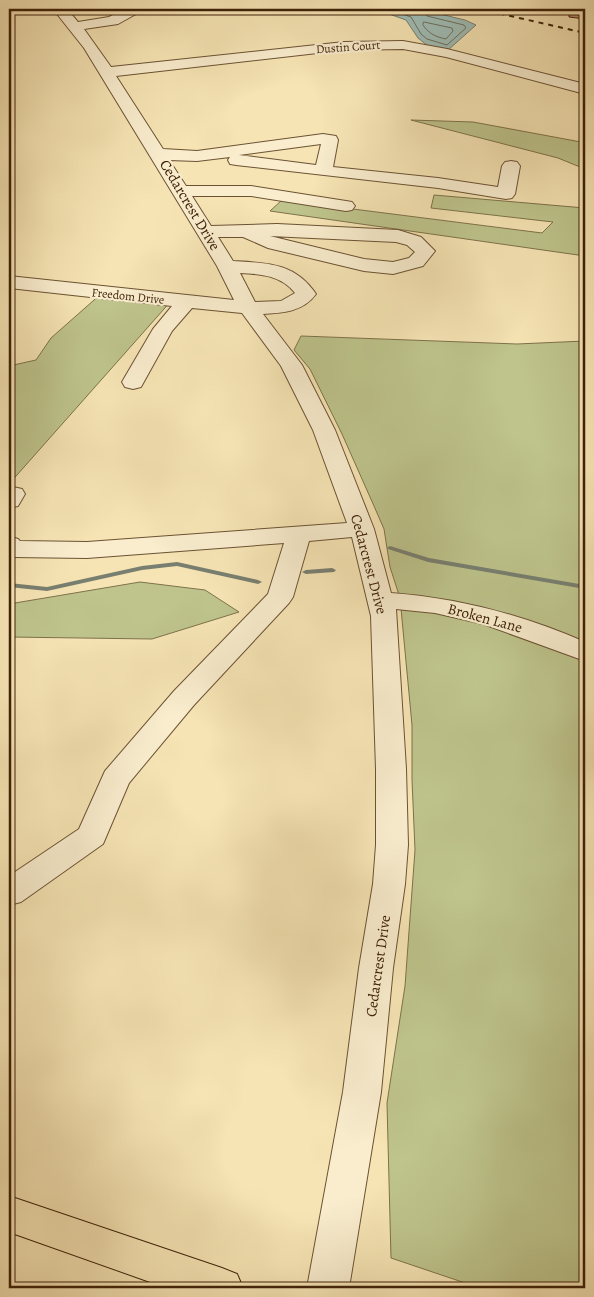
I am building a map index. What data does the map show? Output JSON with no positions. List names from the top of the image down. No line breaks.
{"streets":{"street":["Dustin Court","Cedarcrest Drive","Freedom Drive","Broken Lane"]},"crossings":[["Dustin Court","Cedarcrest Drive"],["Cedarcrest Drive","Freedom Drive"],["Cedarcrest Drive","Broken Lane"]]}
